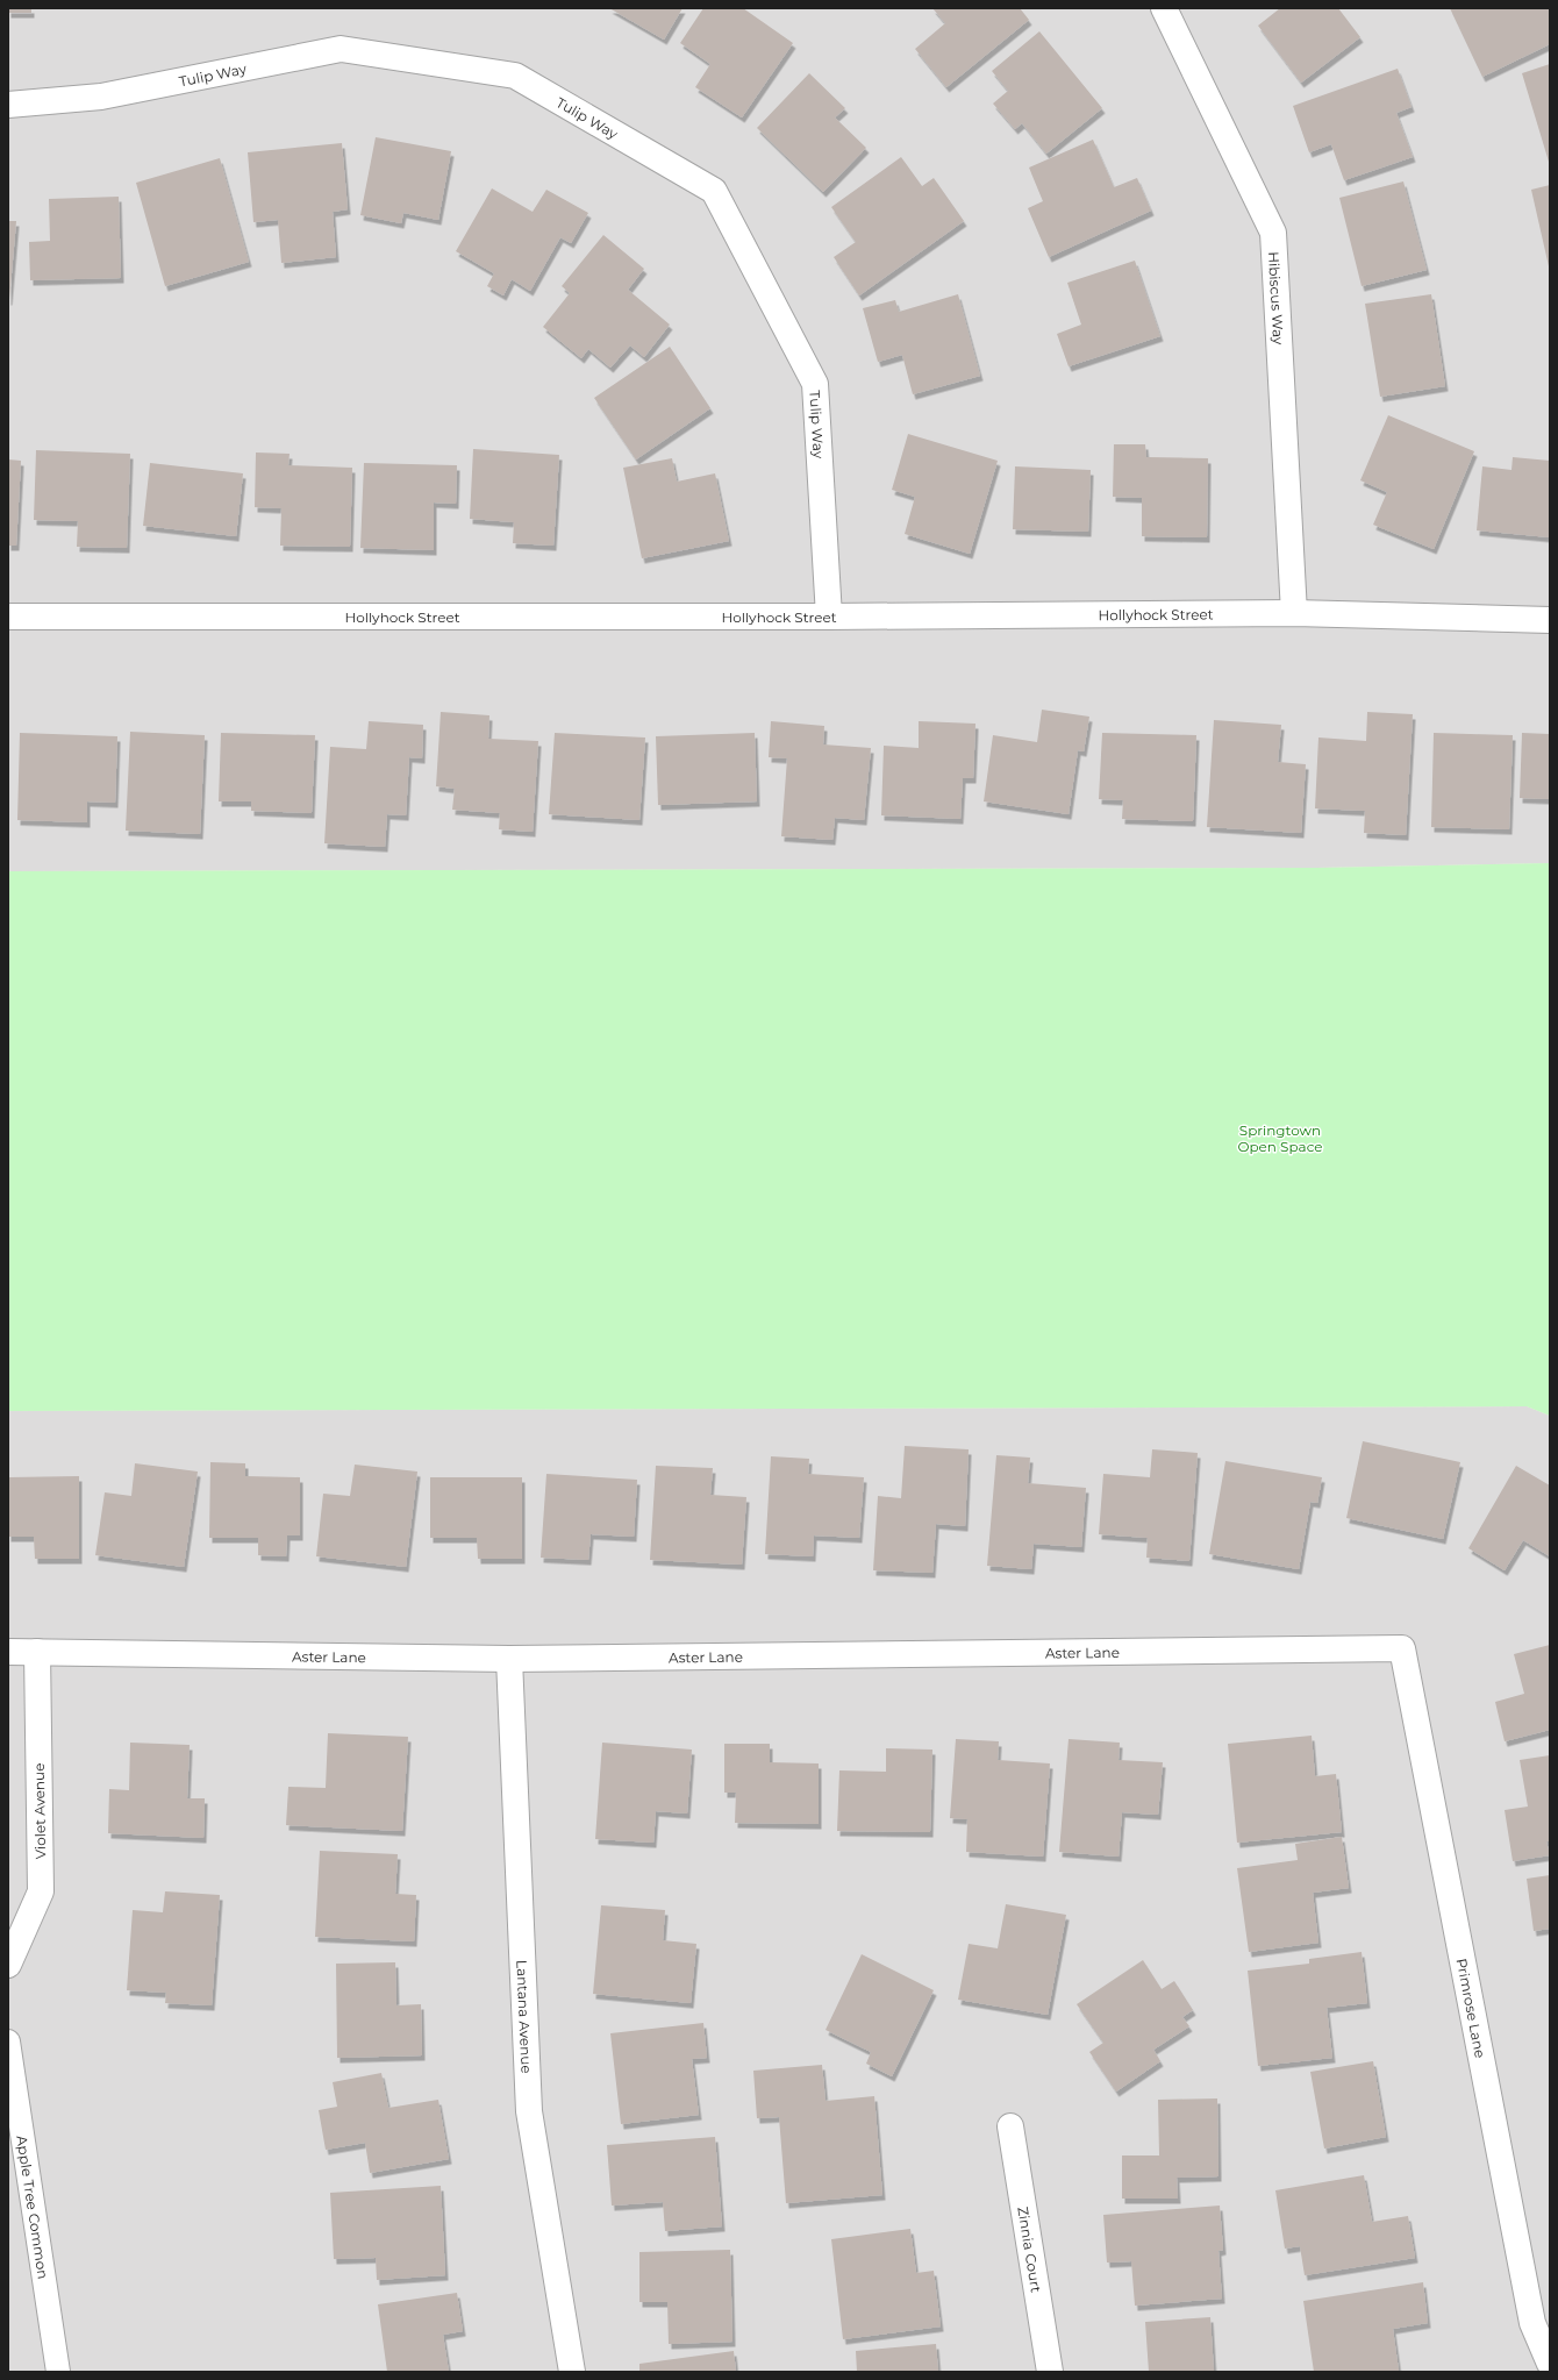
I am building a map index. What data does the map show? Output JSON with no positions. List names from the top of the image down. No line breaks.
{"streets":{"street":["Tulip Way","Hibiscus Way","Hollyhock Street","Aster Lane","Violet Avenue","Primrose Lane","Lantana Avenue","Zinnia Court"],"lane":["Apple Tree Common"]},"crossings":[["Tulip Way","Hollyhock Street"],["Hibiscus Way","Hollyhock Street"],["Aster Lane","Violet Avenue"],["Aster Lane","Primrose Lane"],["Aster Lane","Lantana Avenue"]],"parks":["Springtown Open Space"]}
